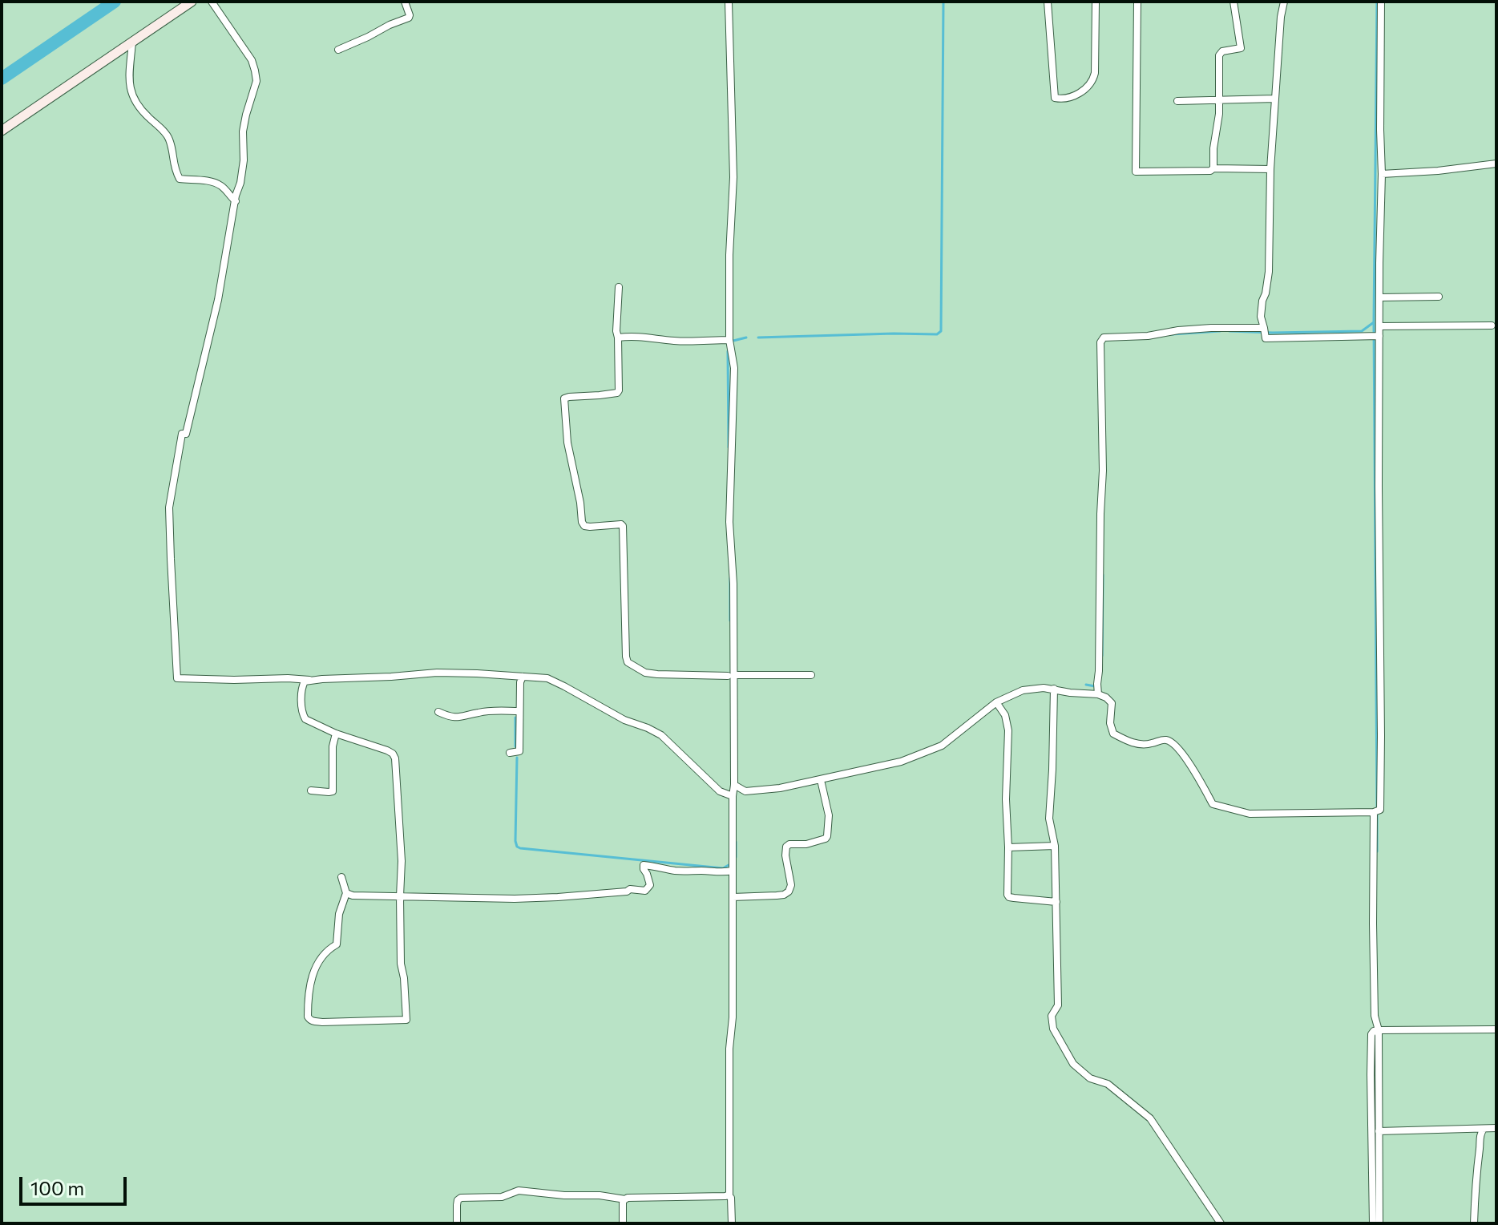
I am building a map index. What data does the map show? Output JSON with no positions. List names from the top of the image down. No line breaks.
{"scale_bar":"100 m"}
